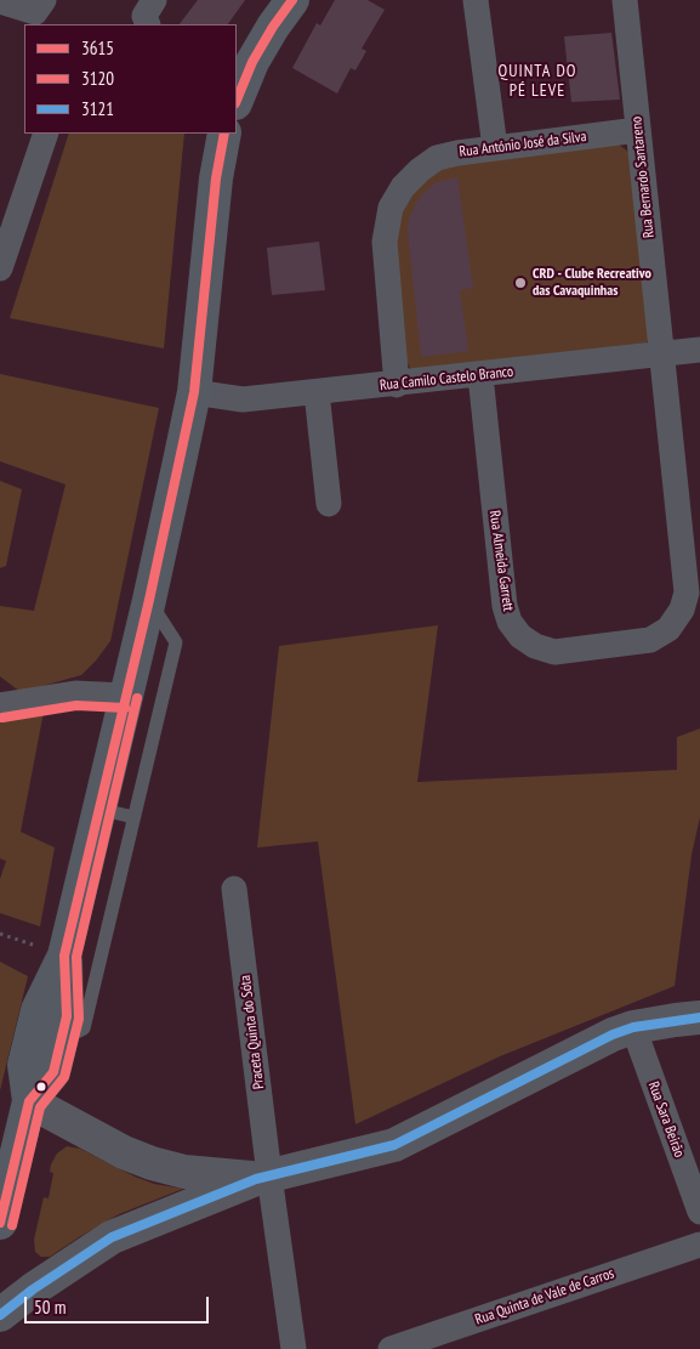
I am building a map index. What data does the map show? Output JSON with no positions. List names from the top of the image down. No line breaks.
{"streets":{"street":["Rua António José da Silva","Rua Bernardo Santareno","Rua Camilo Castelo Branco","Rua Almeida Garrett","Praceta Quinta do Sóta","Rua Sara Beirão","Rua Quinta de Vale de Carros"]},"crossings":[["Rua António José da Silva","Rua Bernardo Santareno"],["Rua António José da Silva","Rua Camilo Castelo Branco"],["Rua Bernardo Santareno","Rua Camilo Castelo Branco"],["Rua Bernardo Santareno","Rua Almeida Garrett"],["Rua Camilo Castelo Branco","Rua Almeida Garrett"]],"districts":["QUINTA DO PÉ LEVE"],"places":["CRD - Clube Recreativo das Cavaquinhas"],"lines":["transit line 3615","transit line 3120","transit line 3121"],"legend":["3615","3120","3121"],"scale_bar":"50 m"}
